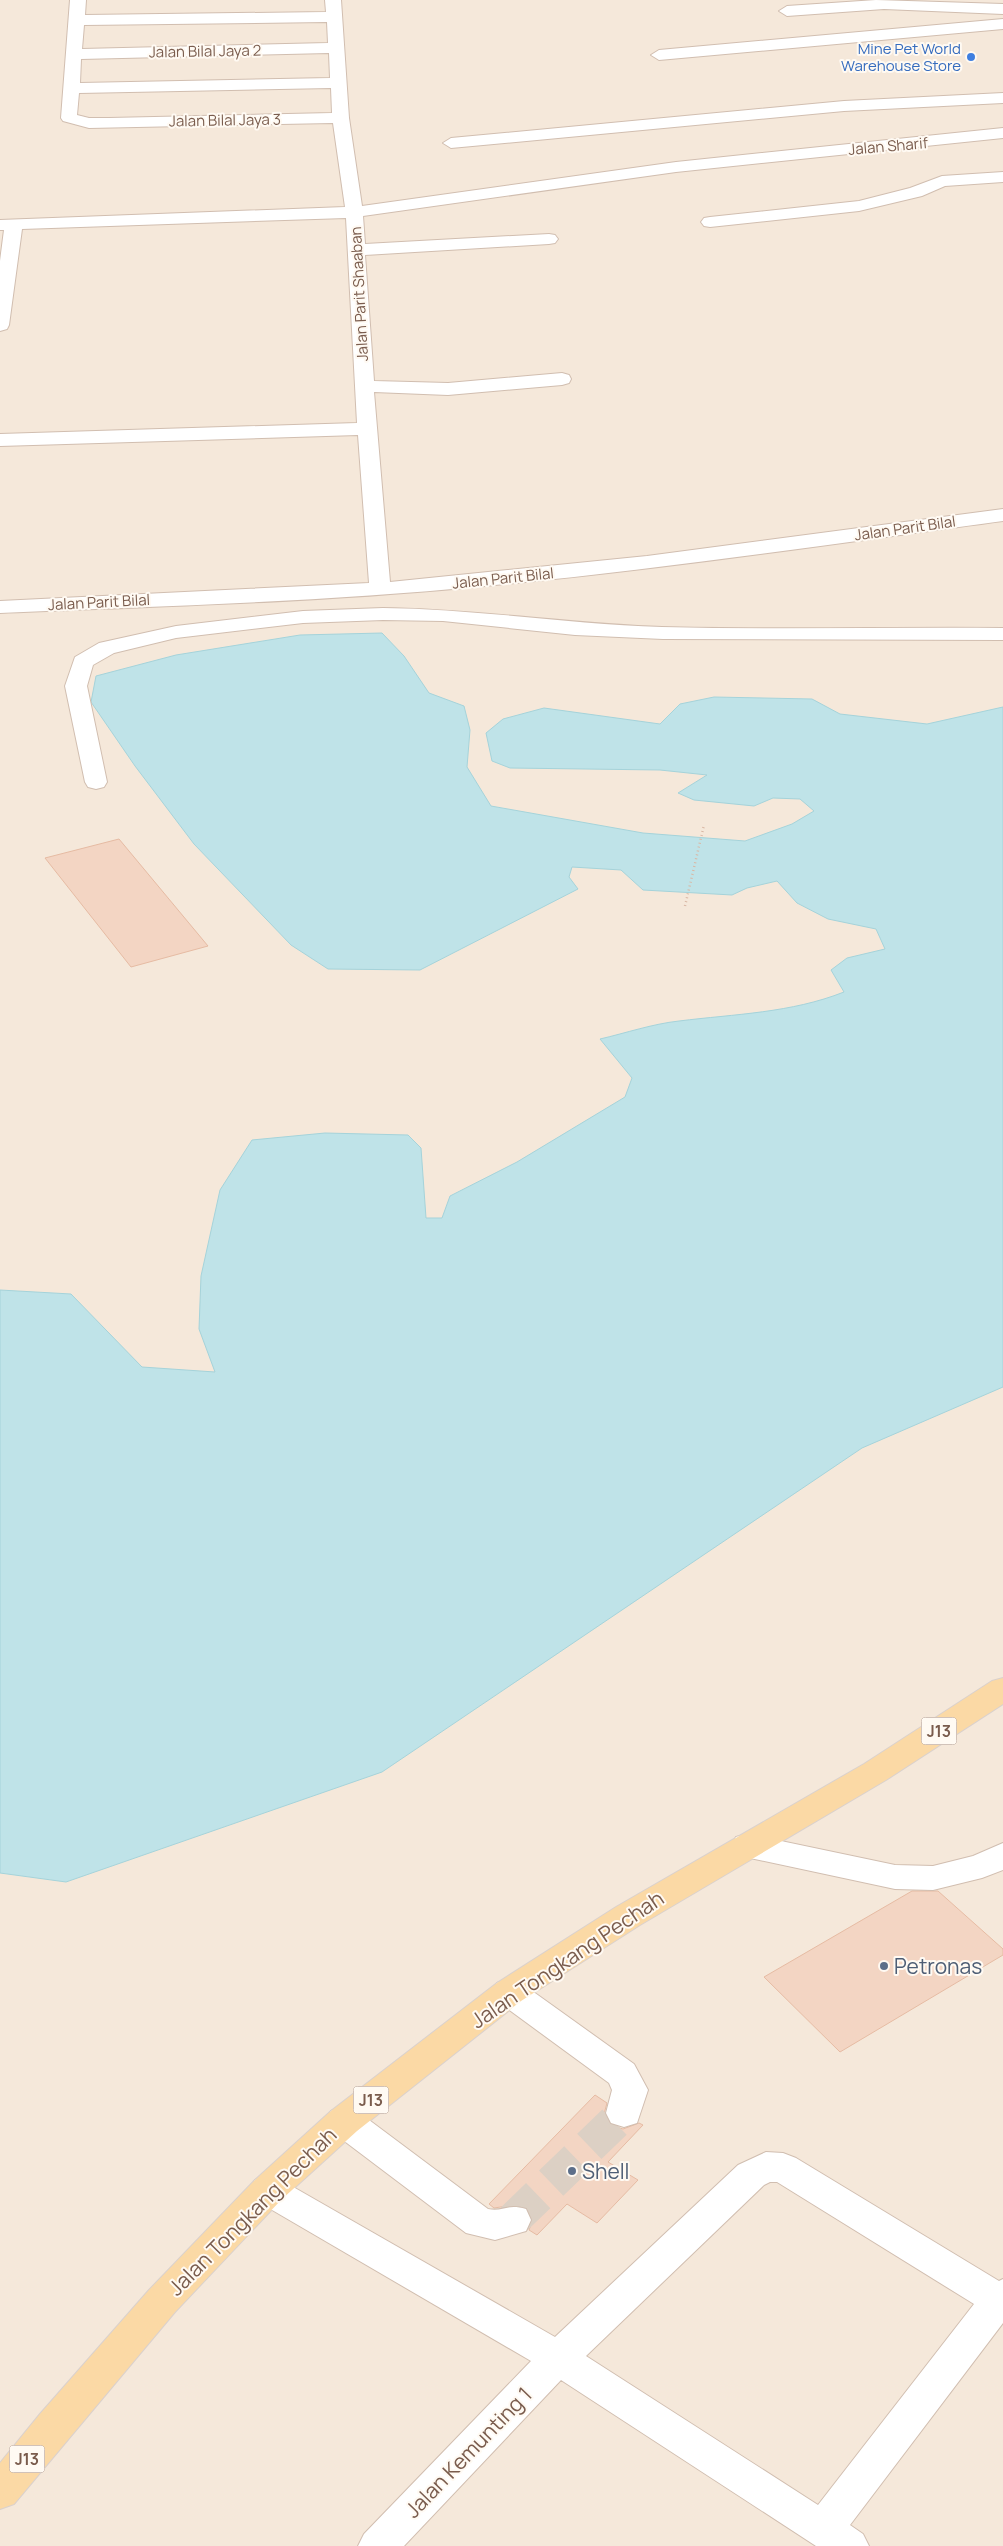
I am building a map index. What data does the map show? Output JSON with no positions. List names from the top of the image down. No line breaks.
{"streets":{"main road":["J13","Jalan Tongkang Pechah"],"street":["Jalan Bilal Jaya 2","Jalan Bilal Jaya 3","Jalan Sharif","Jalan Parit Shaaban","Jalan Parit Bilal","Jalan Kemunting 1"]},"crossings":[["Jalan Bilal Jaya 2","Jalan Parit Shaaban"],["Jalan Bilal Jaya 3","Jalan Parit Shaaban"],["Jalan Sharif","Jalan Parit Shaaban"],["Jalan Parit Shaaban","Jalan Parit Bilal"]],"places":["Mine Pet World Warehouse Store","Petronas","Shell"]}
